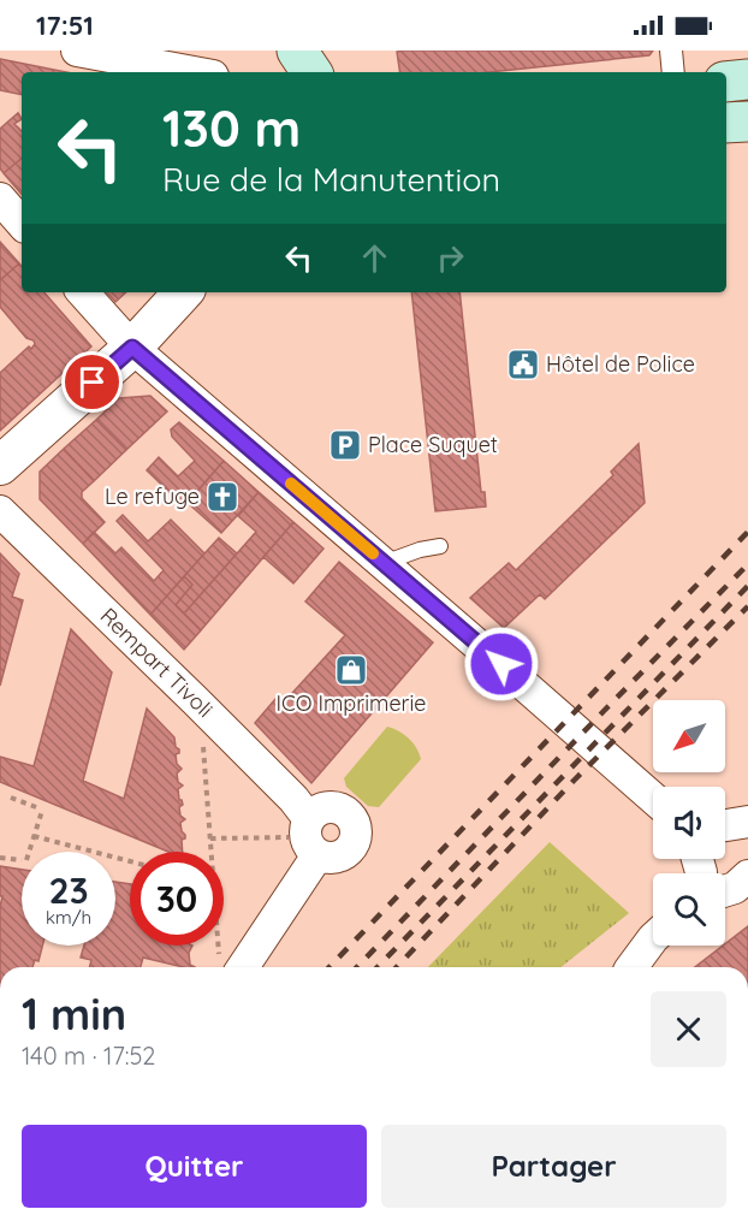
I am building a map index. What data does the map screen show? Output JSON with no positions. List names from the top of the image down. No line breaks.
{"streets":{"street":["Rempart Tivoli"]},"places":{"public building":["Hôtel de Police"],"parking":["Place Suquet"],"church":["Le refuge"],"shop":["ICO Imprimerie"]},"north":"bottom left","page":{"status":"17:51","turn":["130 m","Rue de la Manutention"],"speed":"23 km/h","limit":"30","heading":["1 min","140 m · 17:52"],"buttons":["Quitter","Partager"]}}
